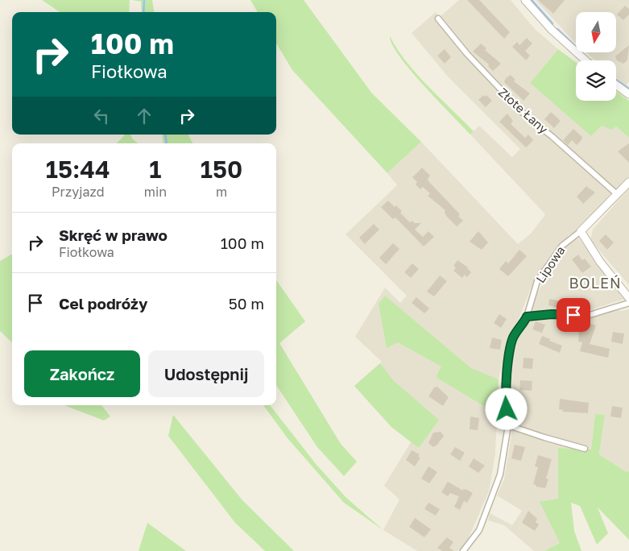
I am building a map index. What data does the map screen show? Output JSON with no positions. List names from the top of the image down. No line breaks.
{"streets":{"street":["Złote Łany","Lipowa"]},"crossings":[["Złote Łany","Lipowa"]],"districts":["BOLEŃ"],"north":"bottom","page":{"turn":["100 m","Fiołkowa"],"eta":["15:44","Przyjazd","1","min","150","m"],"list":[{"name":"Skręć w prawo","note":"Fiołkowa","value":"100 m"},{"name":"Cel podróży","value":"50 m"}],"buttons":["Zakończ","Udostępnij"]}}
